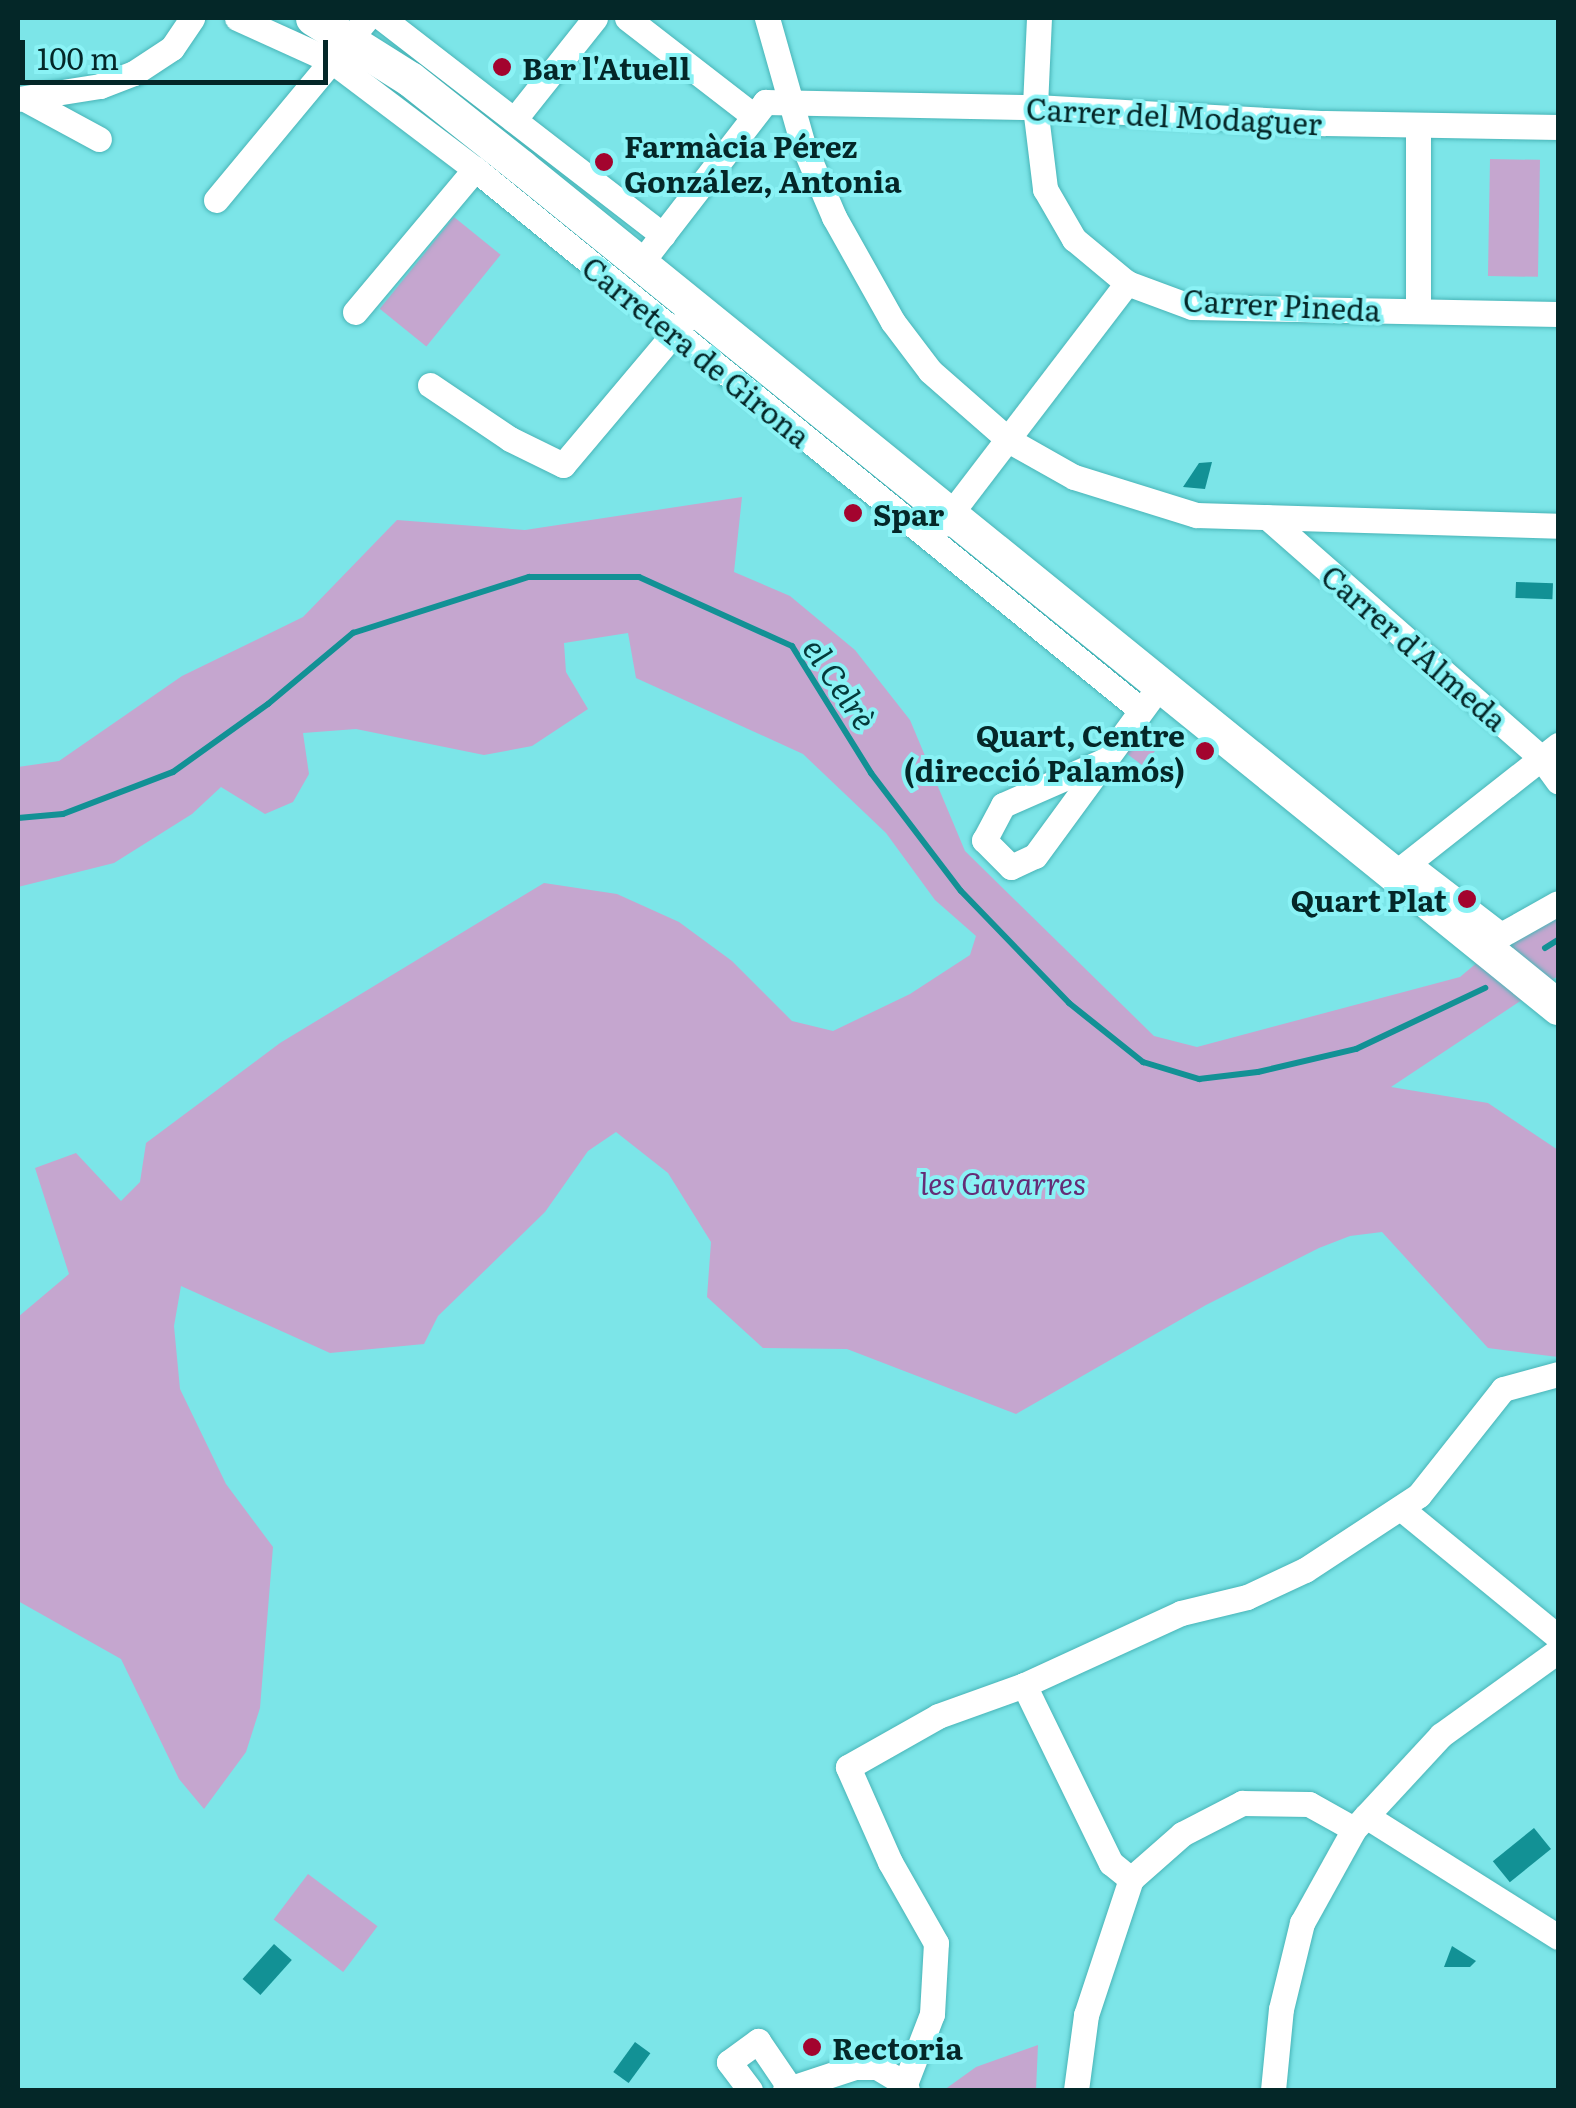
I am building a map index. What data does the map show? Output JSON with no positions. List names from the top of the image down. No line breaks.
{"streets":{"street":["Carrer del Modaguer","Carrer Pineda","Carretera de Girona","Carrer d'Almeda"]},"crossings":[["Carrer del Modaguer","Carrer Pineda"]],"water":["el Celrè"],"parks":["les Gavarres"],"places":["Bar l'Atuell","Farmàcia Pérez González, Antonia","Spar","Quart, Centre (direcció Palamós)","Quart Plat","Rectoria"],"scale_bar":"100 m"}
